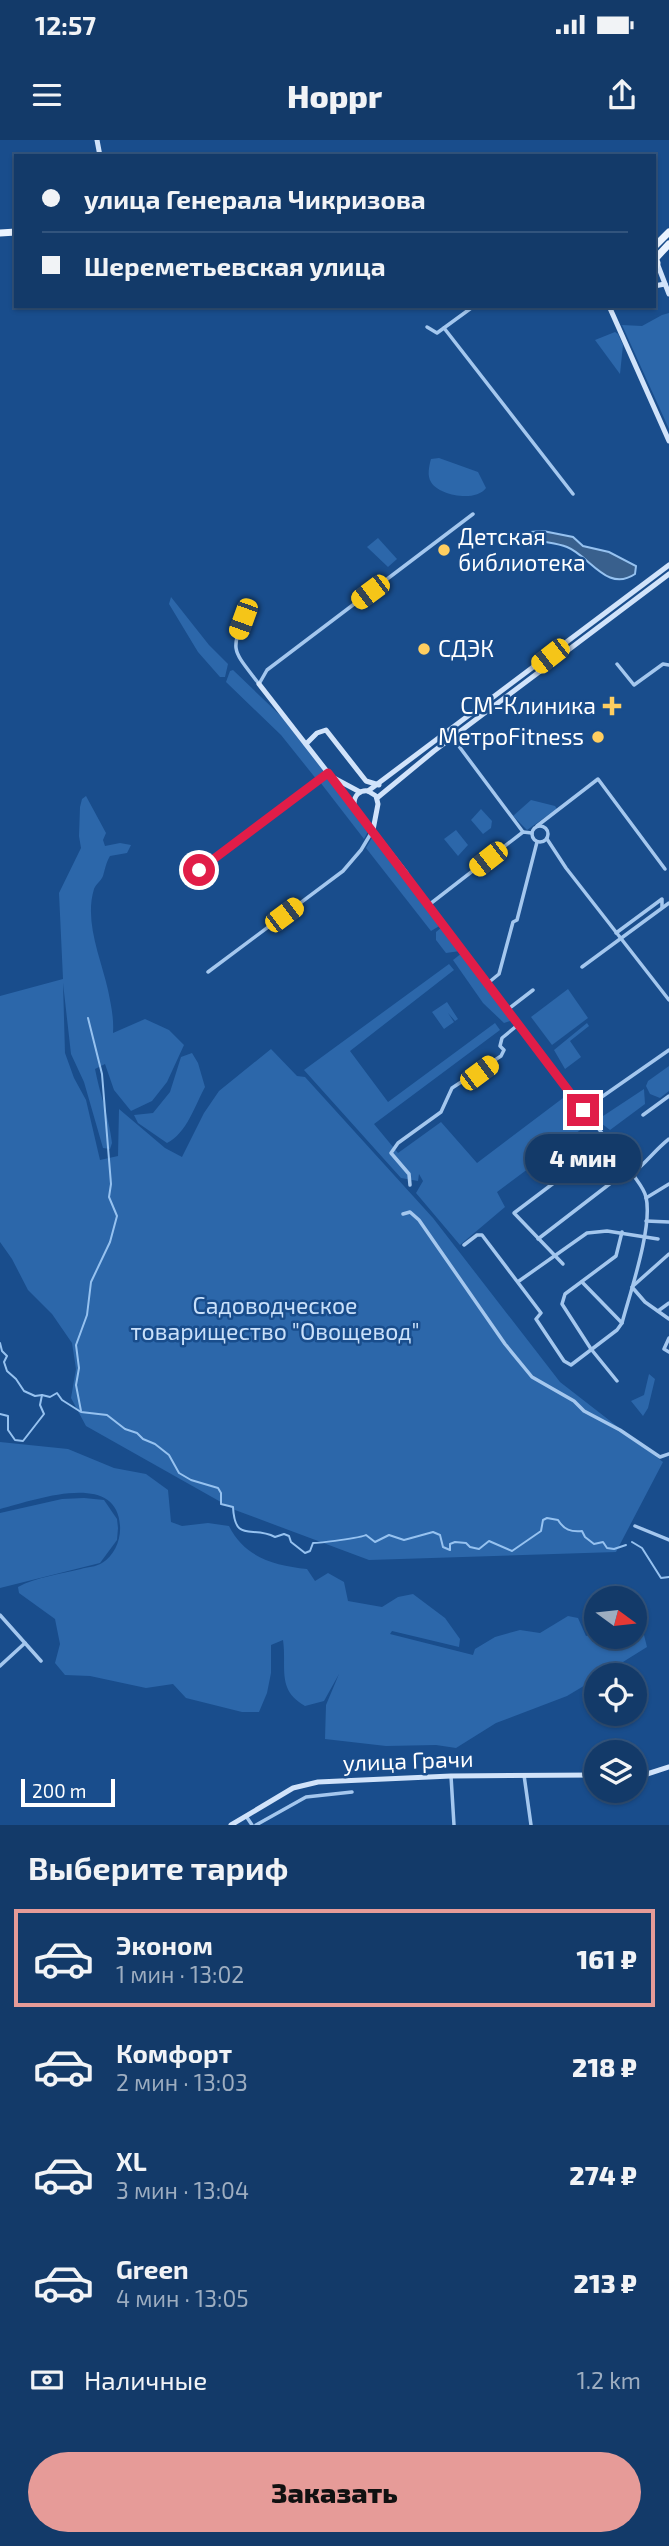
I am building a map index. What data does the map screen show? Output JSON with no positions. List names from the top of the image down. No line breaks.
{"streets":{"street":["улица Грачи"]},"parks":["Садоводческое товарищество \"Овощевод\""],"places":{"other":["Детская библиотека","СДЭК","МетроFitness"],"health":["СМ-Клиника"]},"scale_bar":"200 m","north":"right","page":{"status":"12:57","header":"Hoppr","banner":["улица Генерала Чикризова","Шереметьевская улица"],"bubble":"4 мин","scale":"200 m","heading":"Выберите тариф","list":[{"name":"Эконом","note":"1 мин · 13:02","value":"161 ₽"},{"name":"Комфорт","note":"2 мин · 13:03","value":"218 ₽"},{"name":"XL","note":"3 мин · 13:04","value":"274 ₽"},{"name":"Green","note":"4 мин · 13:05","value":"213 ₽"}],"pay":["Наличные","1.2 km"],"buttons":"Заказать"}}
